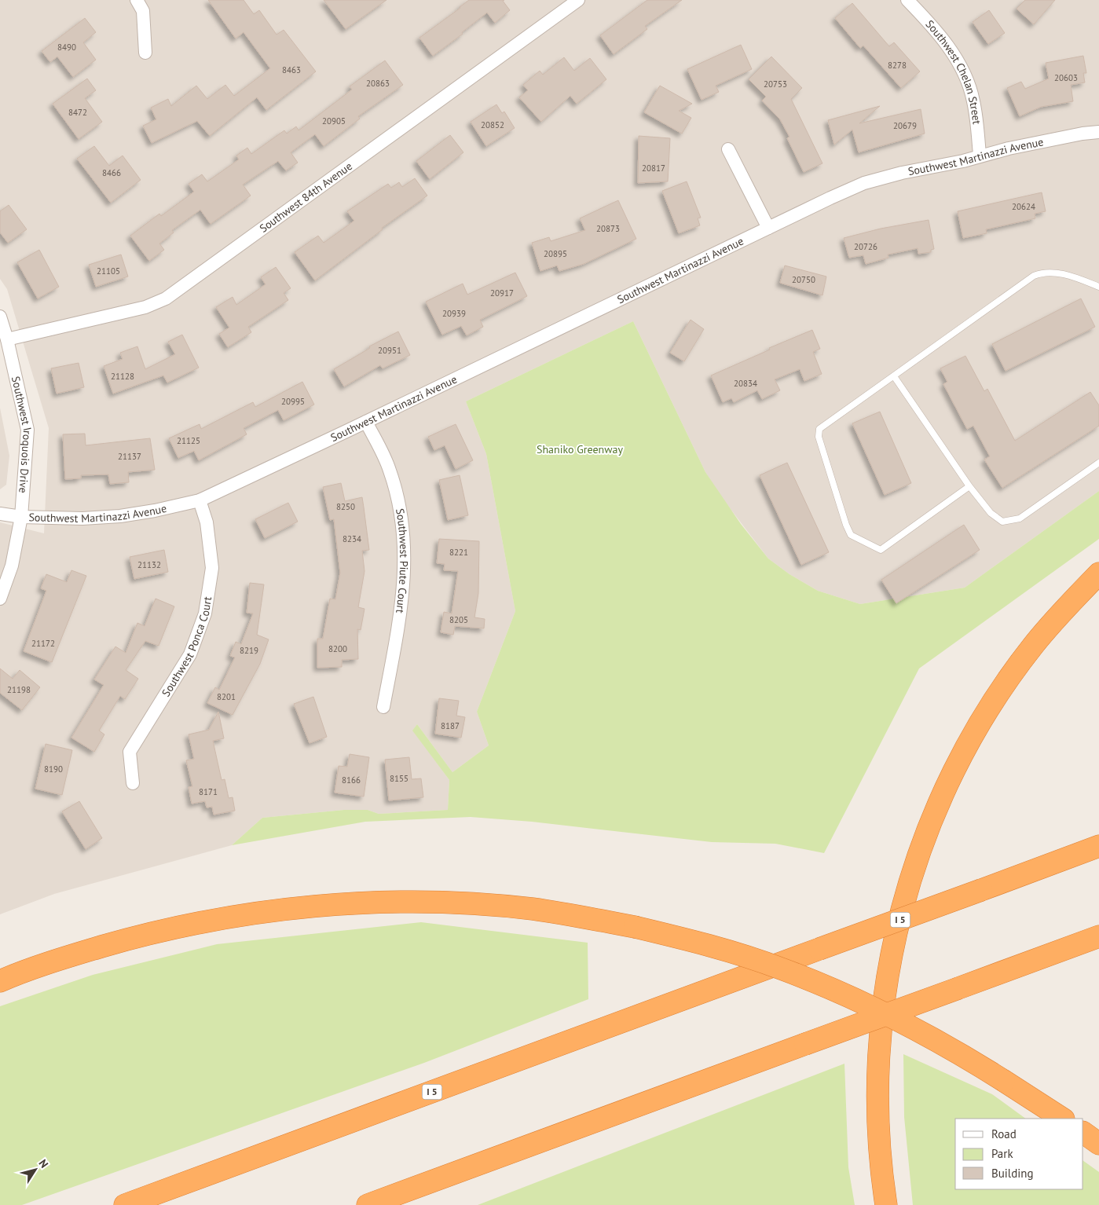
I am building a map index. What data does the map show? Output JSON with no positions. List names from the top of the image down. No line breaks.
{"streets":{"highway":["I 5"],"street":["Southwest Chelan Street","Southwest Martinazzi Avenue","Southwest 84th Avenue","Southwest Iroquois Drive","Southwest Piute Court","Southwest Ponca Court"]},"crossings":[["Southwest Chelan Street","Southwest Martinazzi Avenue"],["Southwest Martinazzi Avenue","Southwest Iroquois Drive"],["Southwest Martinazzi Avenue","Southwest Piute Court"],["Southwest Martinazzi Avenue","Southwest Ponca Court"],["Southwest 84th Avenue","Southwest Iroquois Drive"]],"parks":["Shaniko Greenway"],"house_numbers":["8490","8278","8463","20603","20863","20753","8472","20905","20852","20679","20817","8466","20624","20873","20726","20895","21105","20750","20917","20939","20951","21128","20834","20995","21125","21137","8250","8234","8221","21132","8205","21172","8200","8219","21198","8201","8187","8190","8155","8166","8171"],"legend":["Road","Park","Building"],"north":"top right"}
